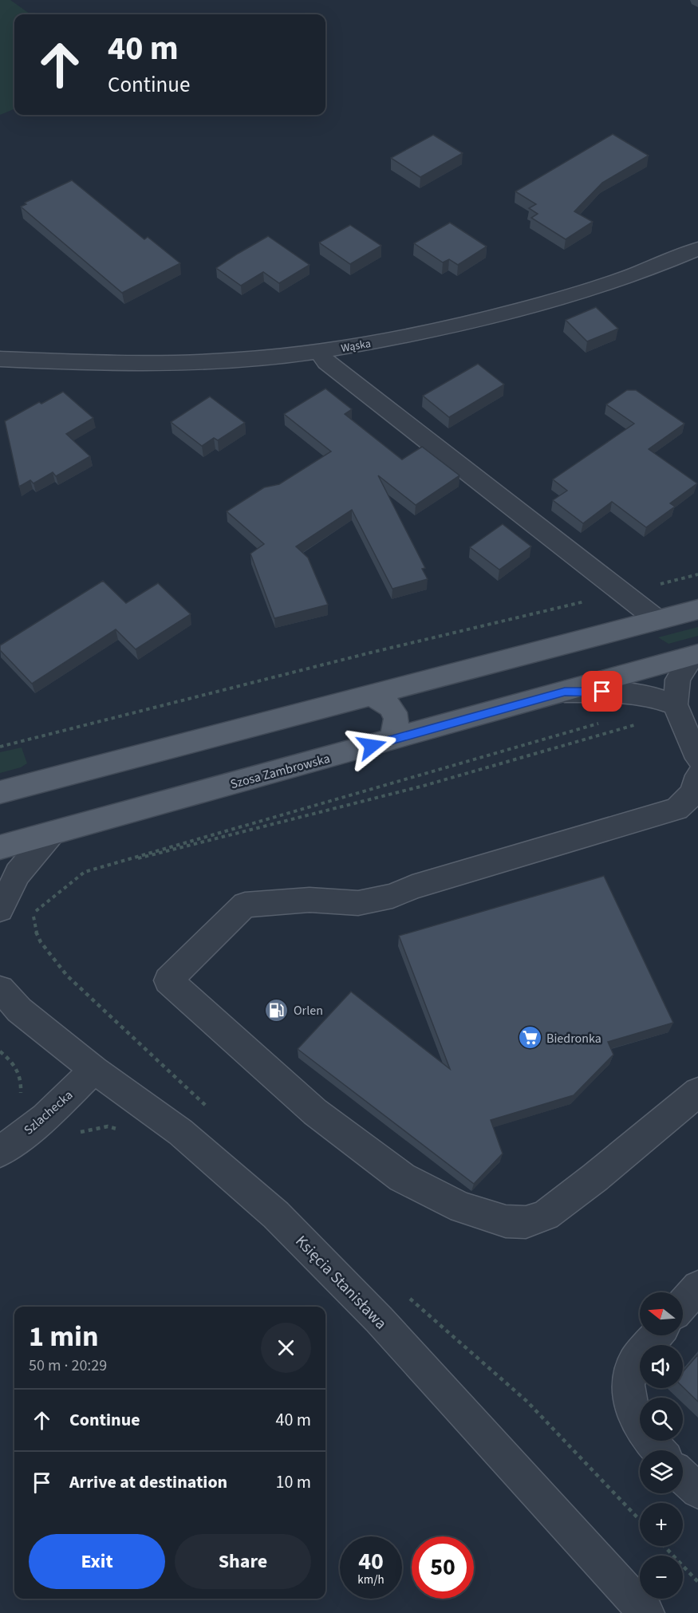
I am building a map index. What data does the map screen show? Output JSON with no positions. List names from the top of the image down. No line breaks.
{"streets":{"main road":["Szosa Zambrowska"],"street":["Wąska","Szlachecka","Księcia Stanisława"]},"crossings":[["Szlachecka","Księcia Stanisława"]],"places":{"fuel station":["Orlen"],"supermarket":["Biedronka"]},"north":"left","page":{"turn":["40 m","Continue"],"map_buttons":["+","−"],"heading":["1 min","50 m · 20:29"],"list":[{"name":"Continue","value":"40 m"},{"name":"Arrive at destination","value":"10 m"}],"buttons":["Exit","Share"],"speed":"40 km/h","limit":"50"}}
